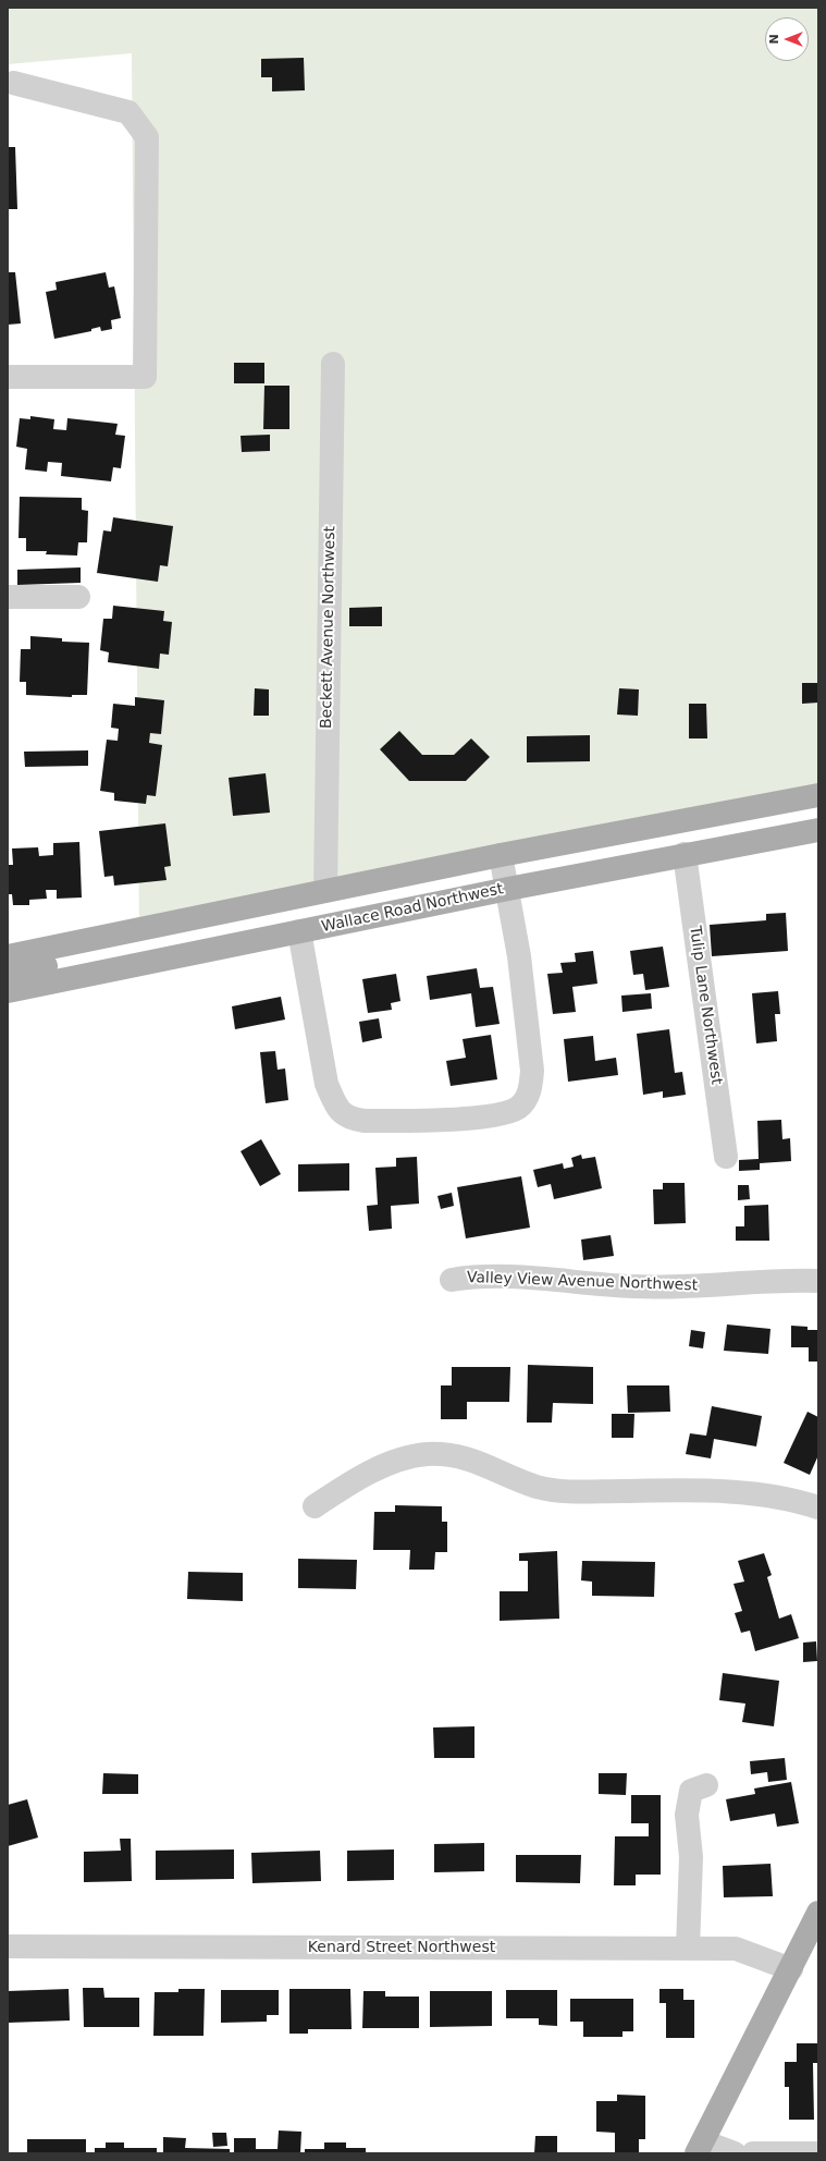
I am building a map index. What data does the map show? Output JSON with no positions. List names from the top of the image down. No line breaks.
{"streets":{"main road":["Wallace Road Northwest"],"street":["Beckett Avenue Northwest","Tulip Lane Northwest","Valley View Avenue Northwest","Kenard Street Northwest"]},"crossings":[["Wallace Road Northwest","Tulip Lane Northwest"]],"north":"left"}
